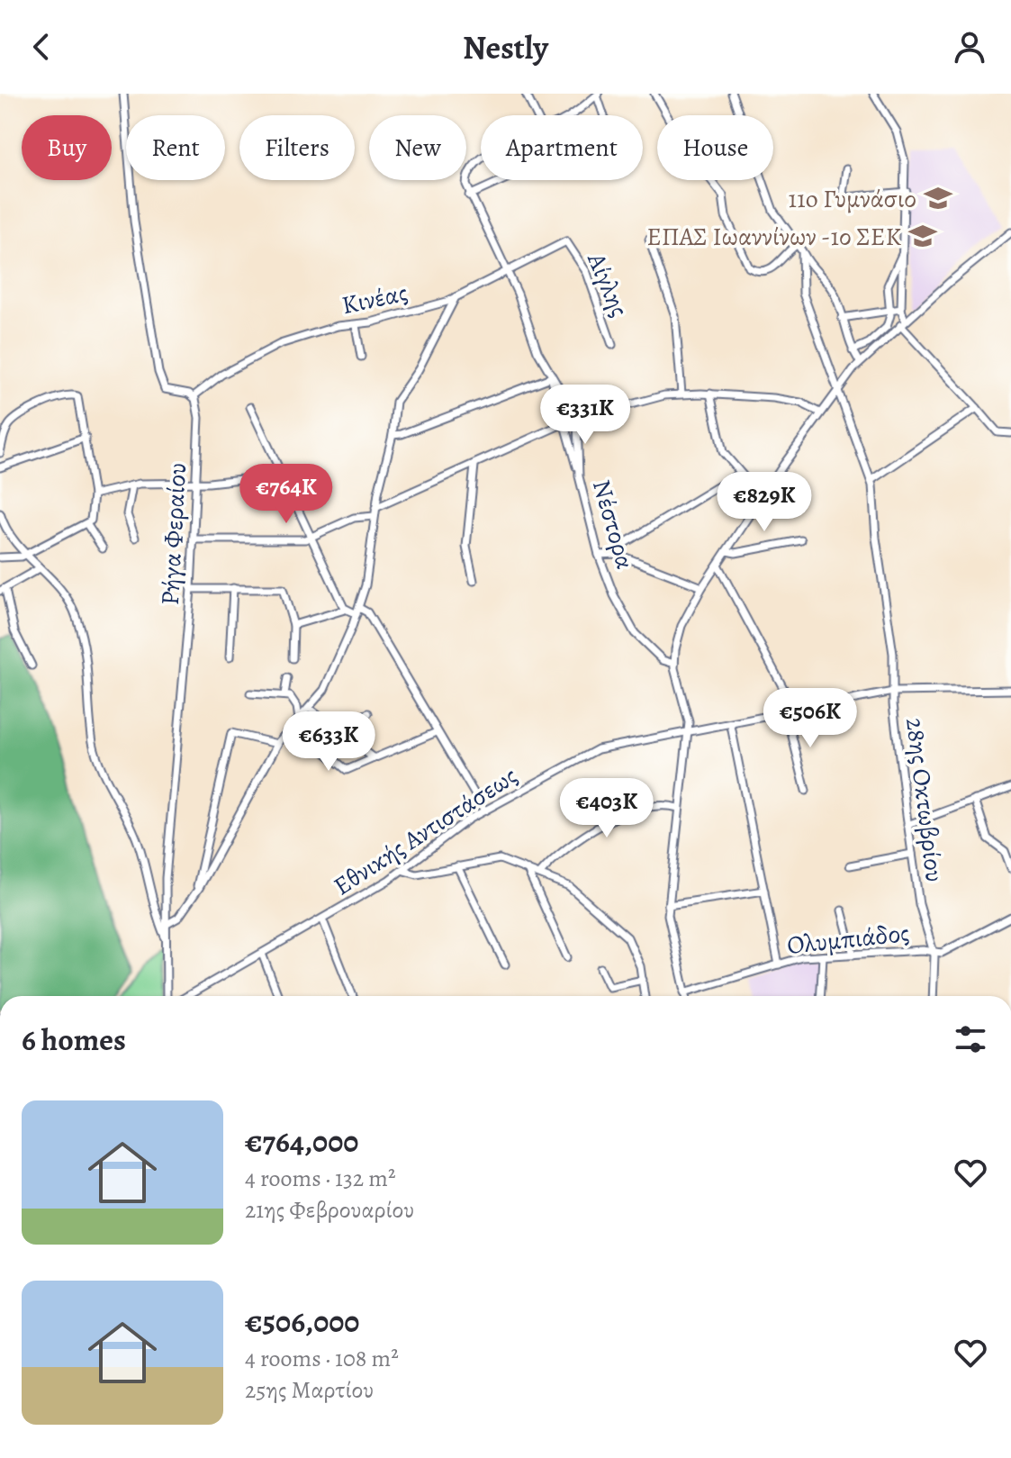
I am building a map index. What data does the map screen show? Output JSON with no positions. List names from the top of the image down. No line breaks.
{"streets":{"street":["Αίγλης","Κινέας","Νέστορα","Ρήγα Φεραίου","28ης Οκτωβρίου","Εθνικής Αντιστάσεως","Ολυμπιάδος"]},"crossings":[["Αίγλης","Κινέας"],["Κινέας","Ρήγα Φεραίου"],["28ης Οκτωβρίου","Εθνικής Αντιστάσεως"],["28ης Οκτωβρίου","Ολυμπιάδος"]],"places":{"school or university":["11o Γυμνάσιο","ΕΠΑΣ Ιωαννίνων -1ο ΣΕΚ"]},"page":{"header":"Nestly","chip":["Buy","Rent","Filters","New","Apartment","House"],"price":["€331K","€764K","€829K","€506K","€633K","€403K"],"heading":"6 homes","list":[{"name":"€764,000","note":"4 rooms · 132 m² · 21ης Φεβρουαρίου"},{"name":"€506,000","note":"4 rooms · 108 m² · 25ης Μαρτίου"}]}}
